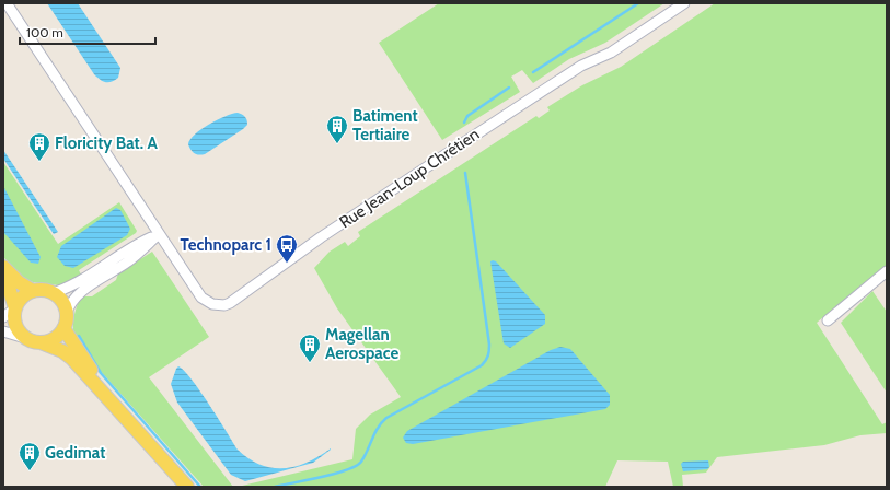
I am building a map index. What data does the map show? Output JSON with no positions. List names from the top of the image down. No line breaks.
{"streets":{"street":["Rue Jean-Loup Chrétien"]},"places":{"building":["Batiment Tertiaire","Floricity Bat. A","Magellan Aerospace","Gedimat"],"bus stop":["Technoparc 1"]},"scale_bar":"100 m"}
